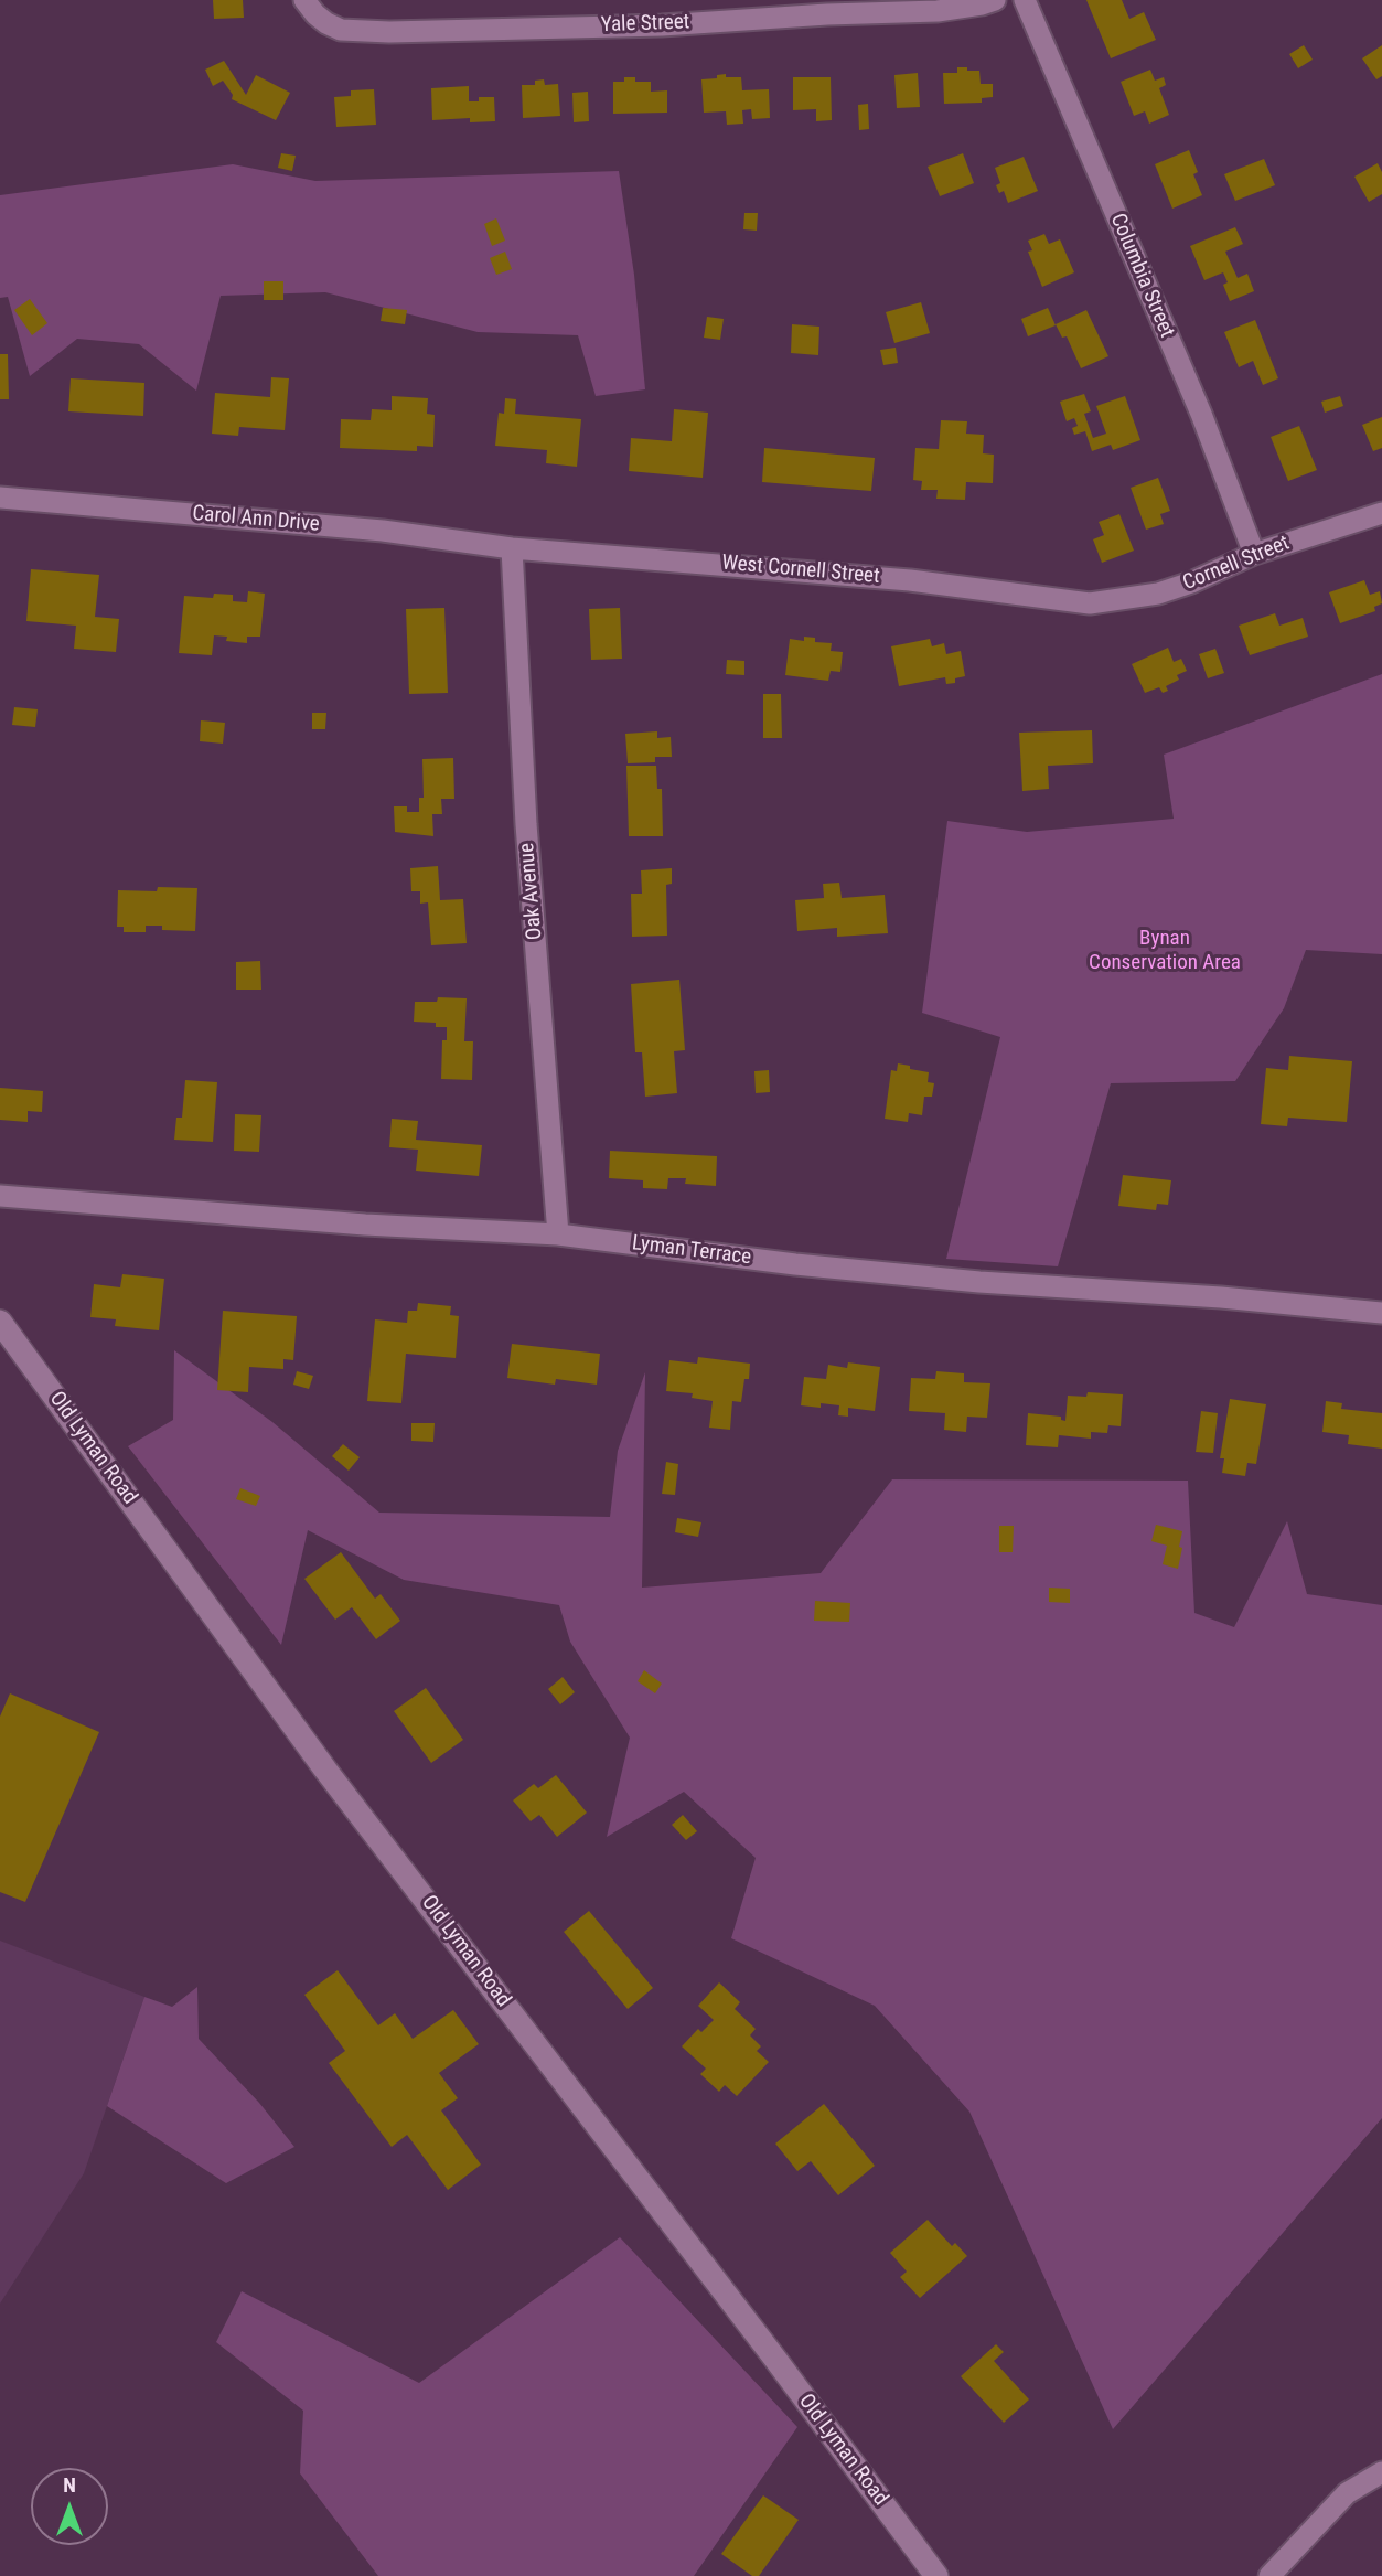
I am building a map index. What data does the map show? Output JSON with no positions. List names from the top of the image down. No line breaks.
{"streets":{"main road":["Old Lyman Road"],"street":["Yale Street","Columbia Street","Carol Ann Drive","Cornell Street","West Cornell Street","Oak Avenue","Lyman Terrace"]},"crossings":[["Columbia Street","Cornell Street"],["Carol Ann Drive","West Cornell Street"],["Carol Ann Drive","Oak Avenue"],["Cornell Street","West Cornell Street"],["West Cornell Street","Oak Avenue"],["Oak Avenue","Lyman Terrace"]],"parks":["Bynan Conservation Area"],"north":"top"}
